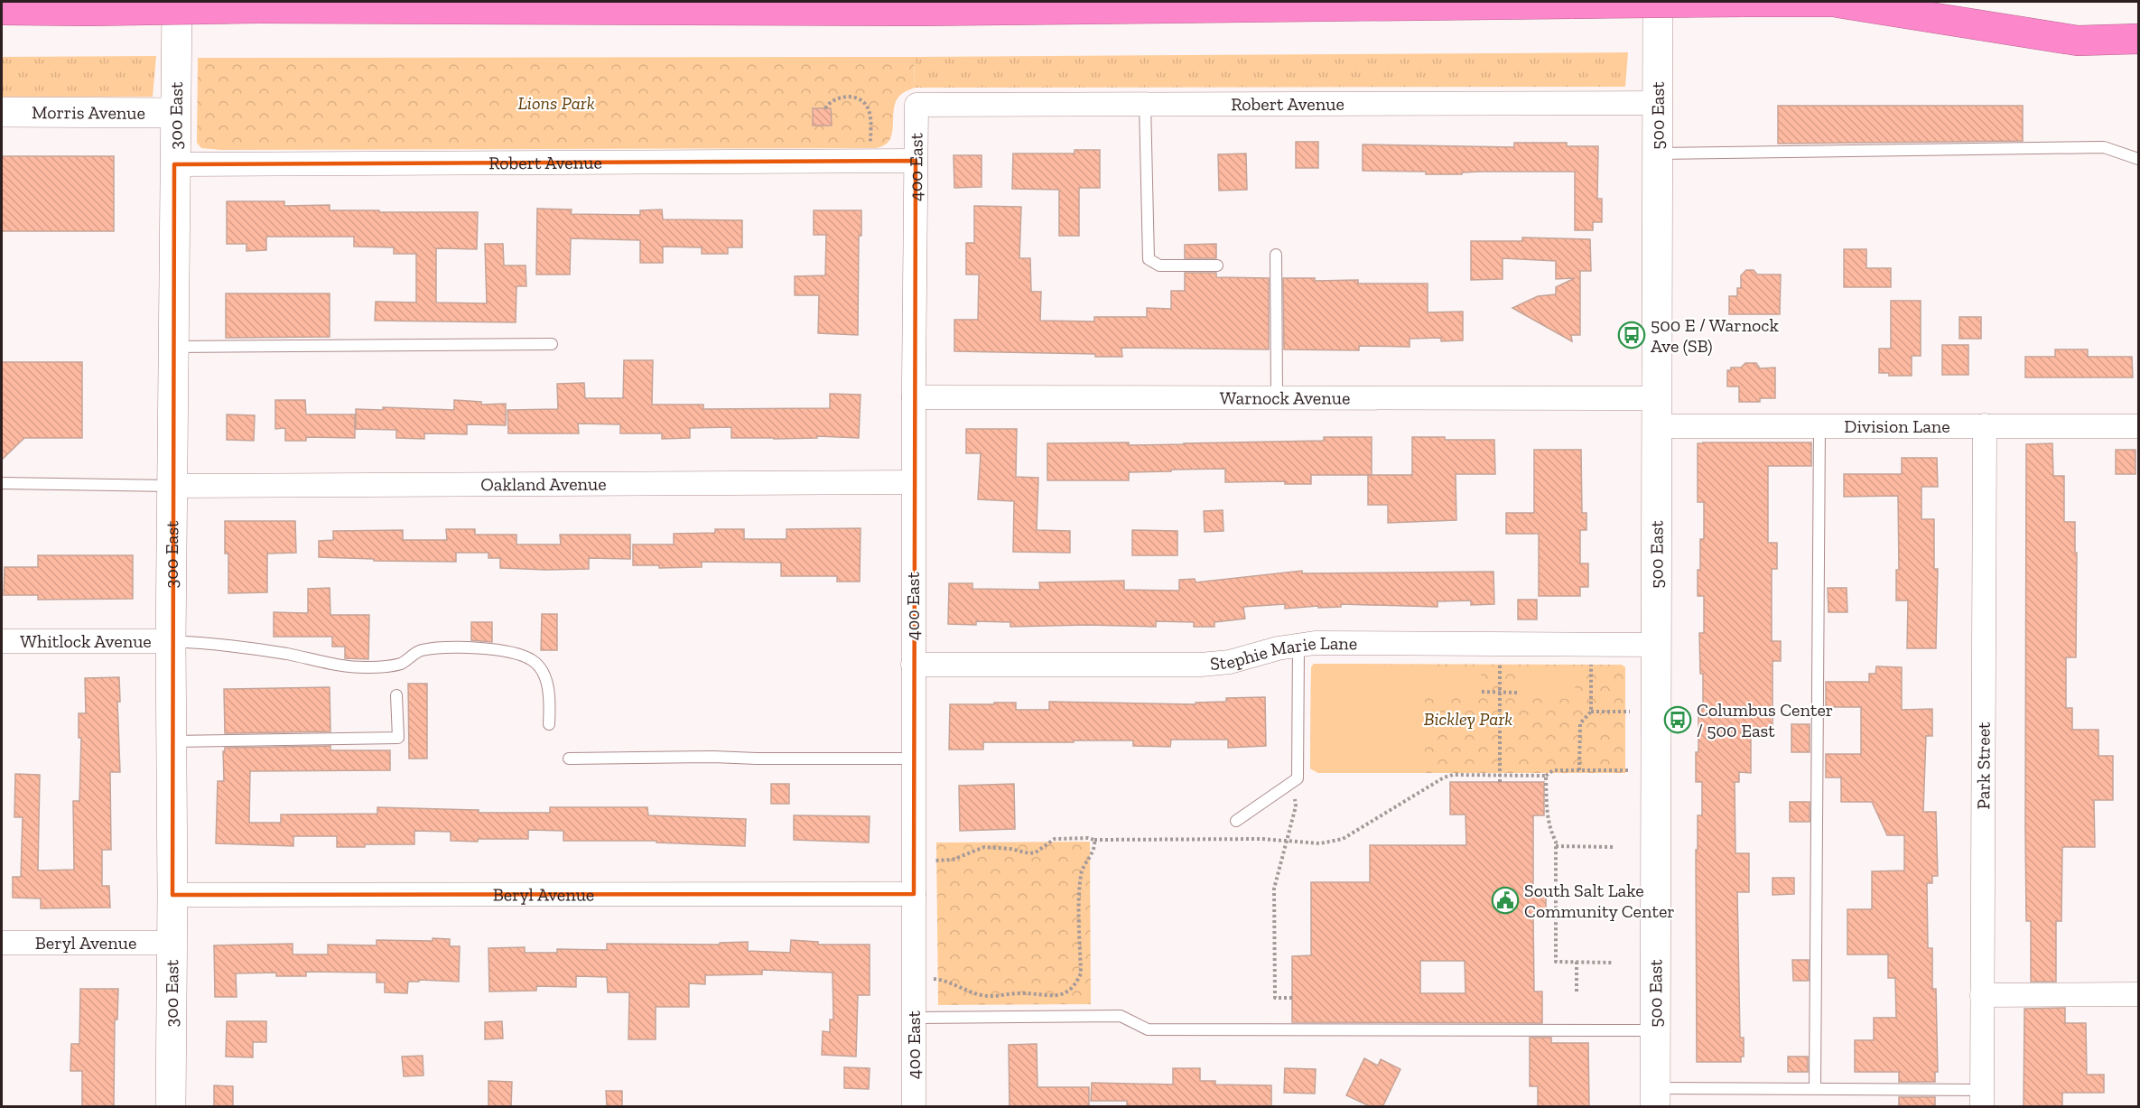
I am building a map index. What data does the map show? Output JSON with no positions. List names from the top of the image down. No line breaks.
{"streets":{"street":["Robert Avenue","Morris Avenue","300 East","500 East","400 East","Warnock Avenue","Division Lane","Oakland Avenue","Whitlock Avenue","Stephie Marie Lane","Park Street","Beryl Avenue"]},"crossings":[["Robert Avenue","300 East"],["Robert Avenue","500 East"],["Robert Avenue","400 East"],["Morris Avenue","300 East"],["300 East","Oakland Avenue"],["300 East","Whitlock Avenue"],["300 East","Beryl Avenue"],["500 East","Warnock Avenue"],["500 East","Division Lane"],["500 East","Stephie Marie Lane"],["400 East","Warnock Avenue"],["400 East","Oakland Avenue"],["400 East","Stephie Marie Lane"],["400 East","Beryl Avenue"],["Warnock Avenue","Division Lane"],["Division Lane","Park Street"]],"parks":["Lions Park","Bickley Park"],"places":{"bus stop":["500 E / Warnock Ave (SB)","Columbus Center / 500 East"],"public building":["South Salt Lake Community Center"]}}
